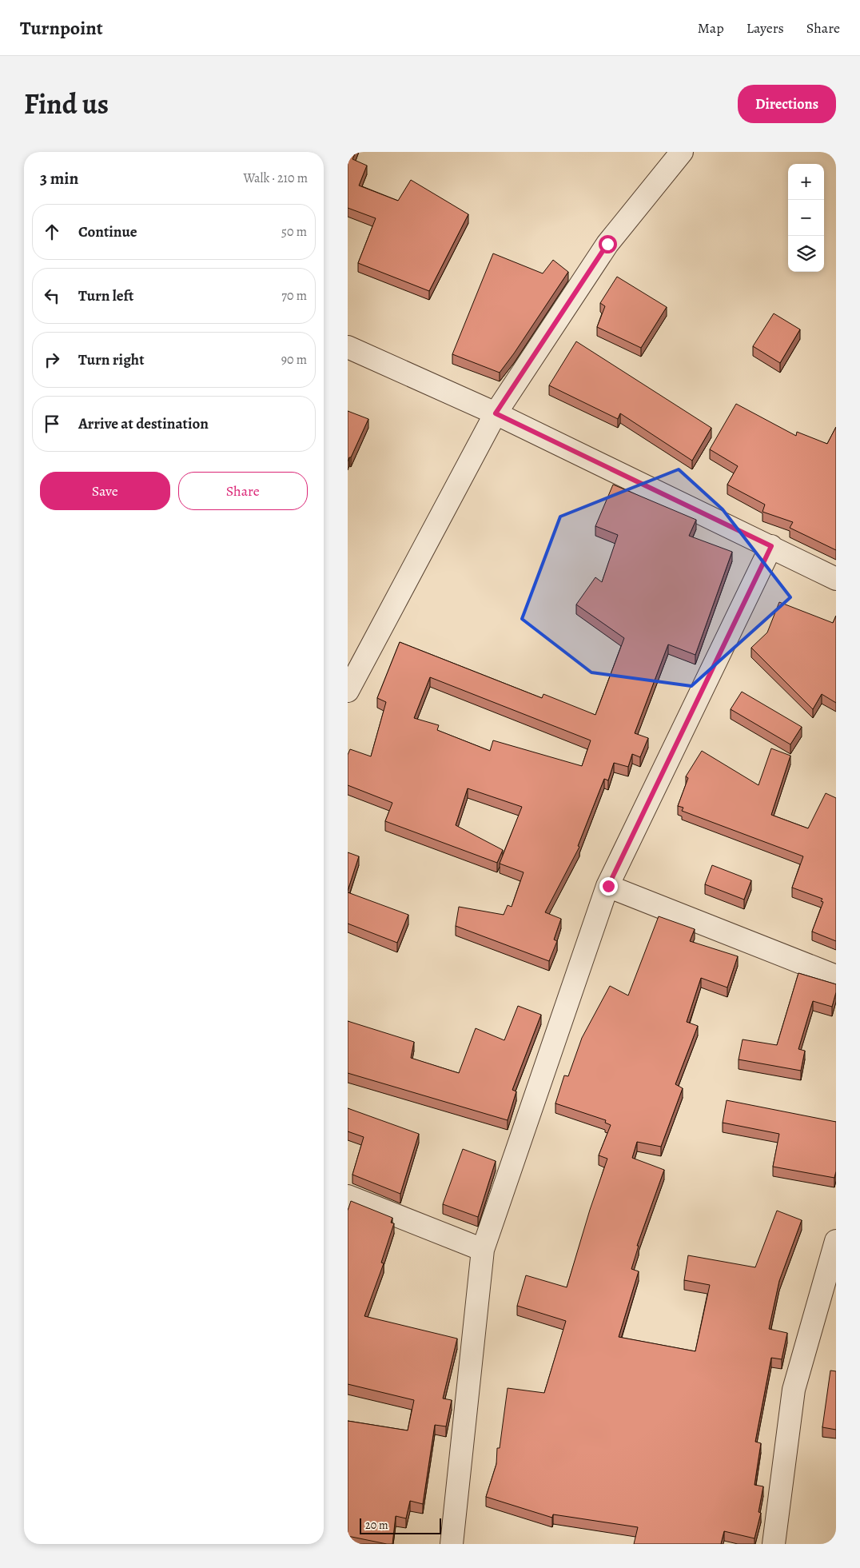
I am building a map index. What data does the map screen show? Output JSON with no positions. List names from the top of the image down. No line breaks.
{"scale_bar":"20 m","page":{"header":"Turnpoint","nav":["Map","Layers","Share"],"title":"Find us","buttons":["Directions",["Save","Share"]],"heading":["3 min","Walk · 210 m"],"map_buttons":["+","−"],"list":[["Continue","50 m"],["Turn left","70 m"],["Turn right","90 m"],"Arrive at destination"],"scale":"20 m"}}
